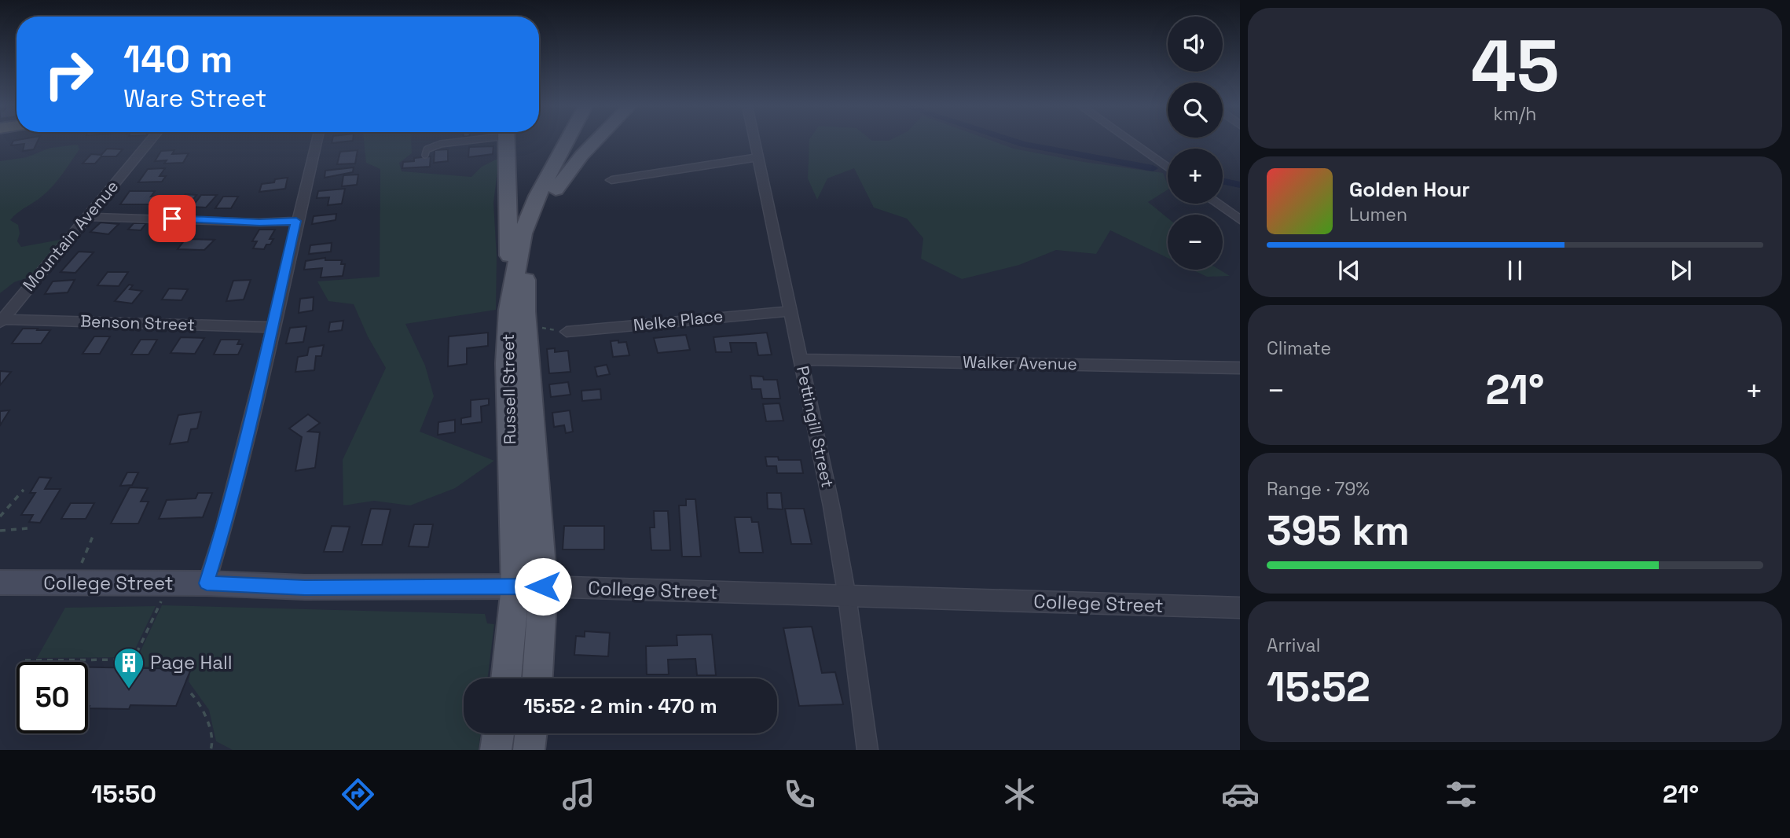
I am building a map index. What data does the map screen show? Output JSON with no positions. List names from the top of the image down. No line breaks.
{"streets":{"main road":["Russell Street","College Street"],"street":["Mountain Avenue","Nelke Place","Benson Street","Walker Avenue","Pettingill Street"]},"crossings":[["Mountain Avenue","Benson Street"],["Nelke Place","Pettingill Street"],["Walker Avenue","Pettingill Street"],["Russell Street","College Street"],["Pettingill Street","College Street"]],"places":{"building":["Page Hall"]},"page":{"tile":[["45","km/h"],"Climate",["Range · 79%","395 km"],["Arrival","15:52"]],"map_buttons":["+","−"],"turn":["140 m","Ware Street"],"song":["Golden Hour","Lumen"],"heat":["−","21°","+"],"limit":"50","trip":"15:52 · 2 min · 470 m","tabs":["15:50","21°"]}}
